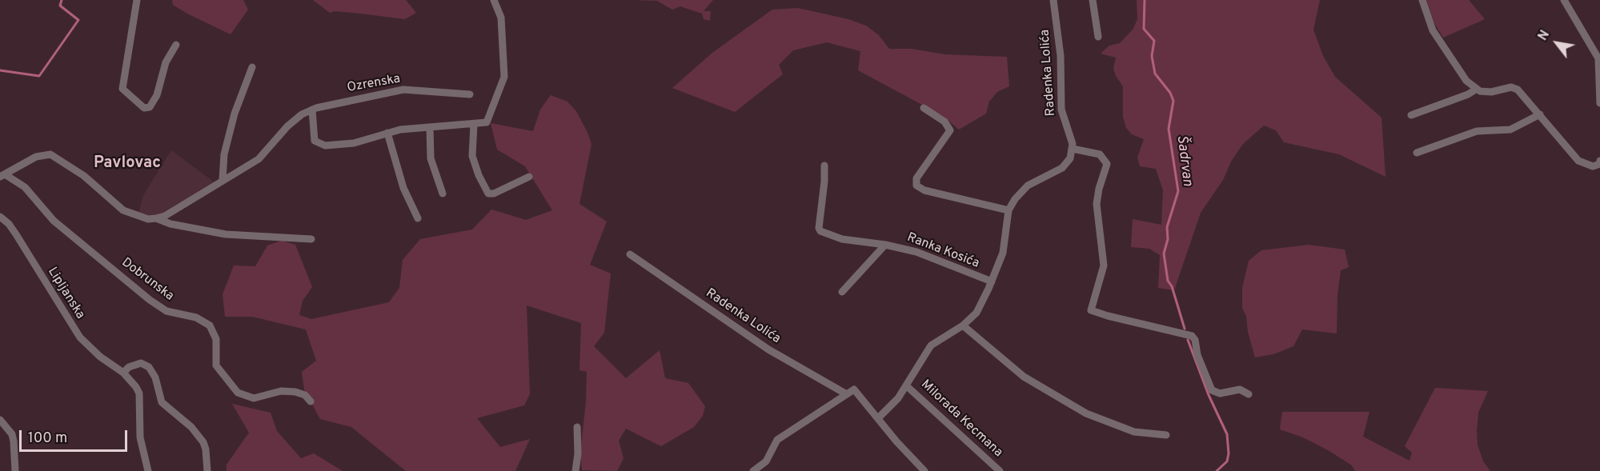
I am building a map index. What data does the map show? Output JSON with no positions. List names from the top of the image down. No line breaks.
{"streets":{"street":["Radenka Lolića","Ozrenska","Ranka Kosića","Dobrunska","Lipljanska","Milorada Kecmana"]},"districts":["Pavlovac"],"water":["Šadrvan"],"scale_bar":"100 m","north":"top left"}
